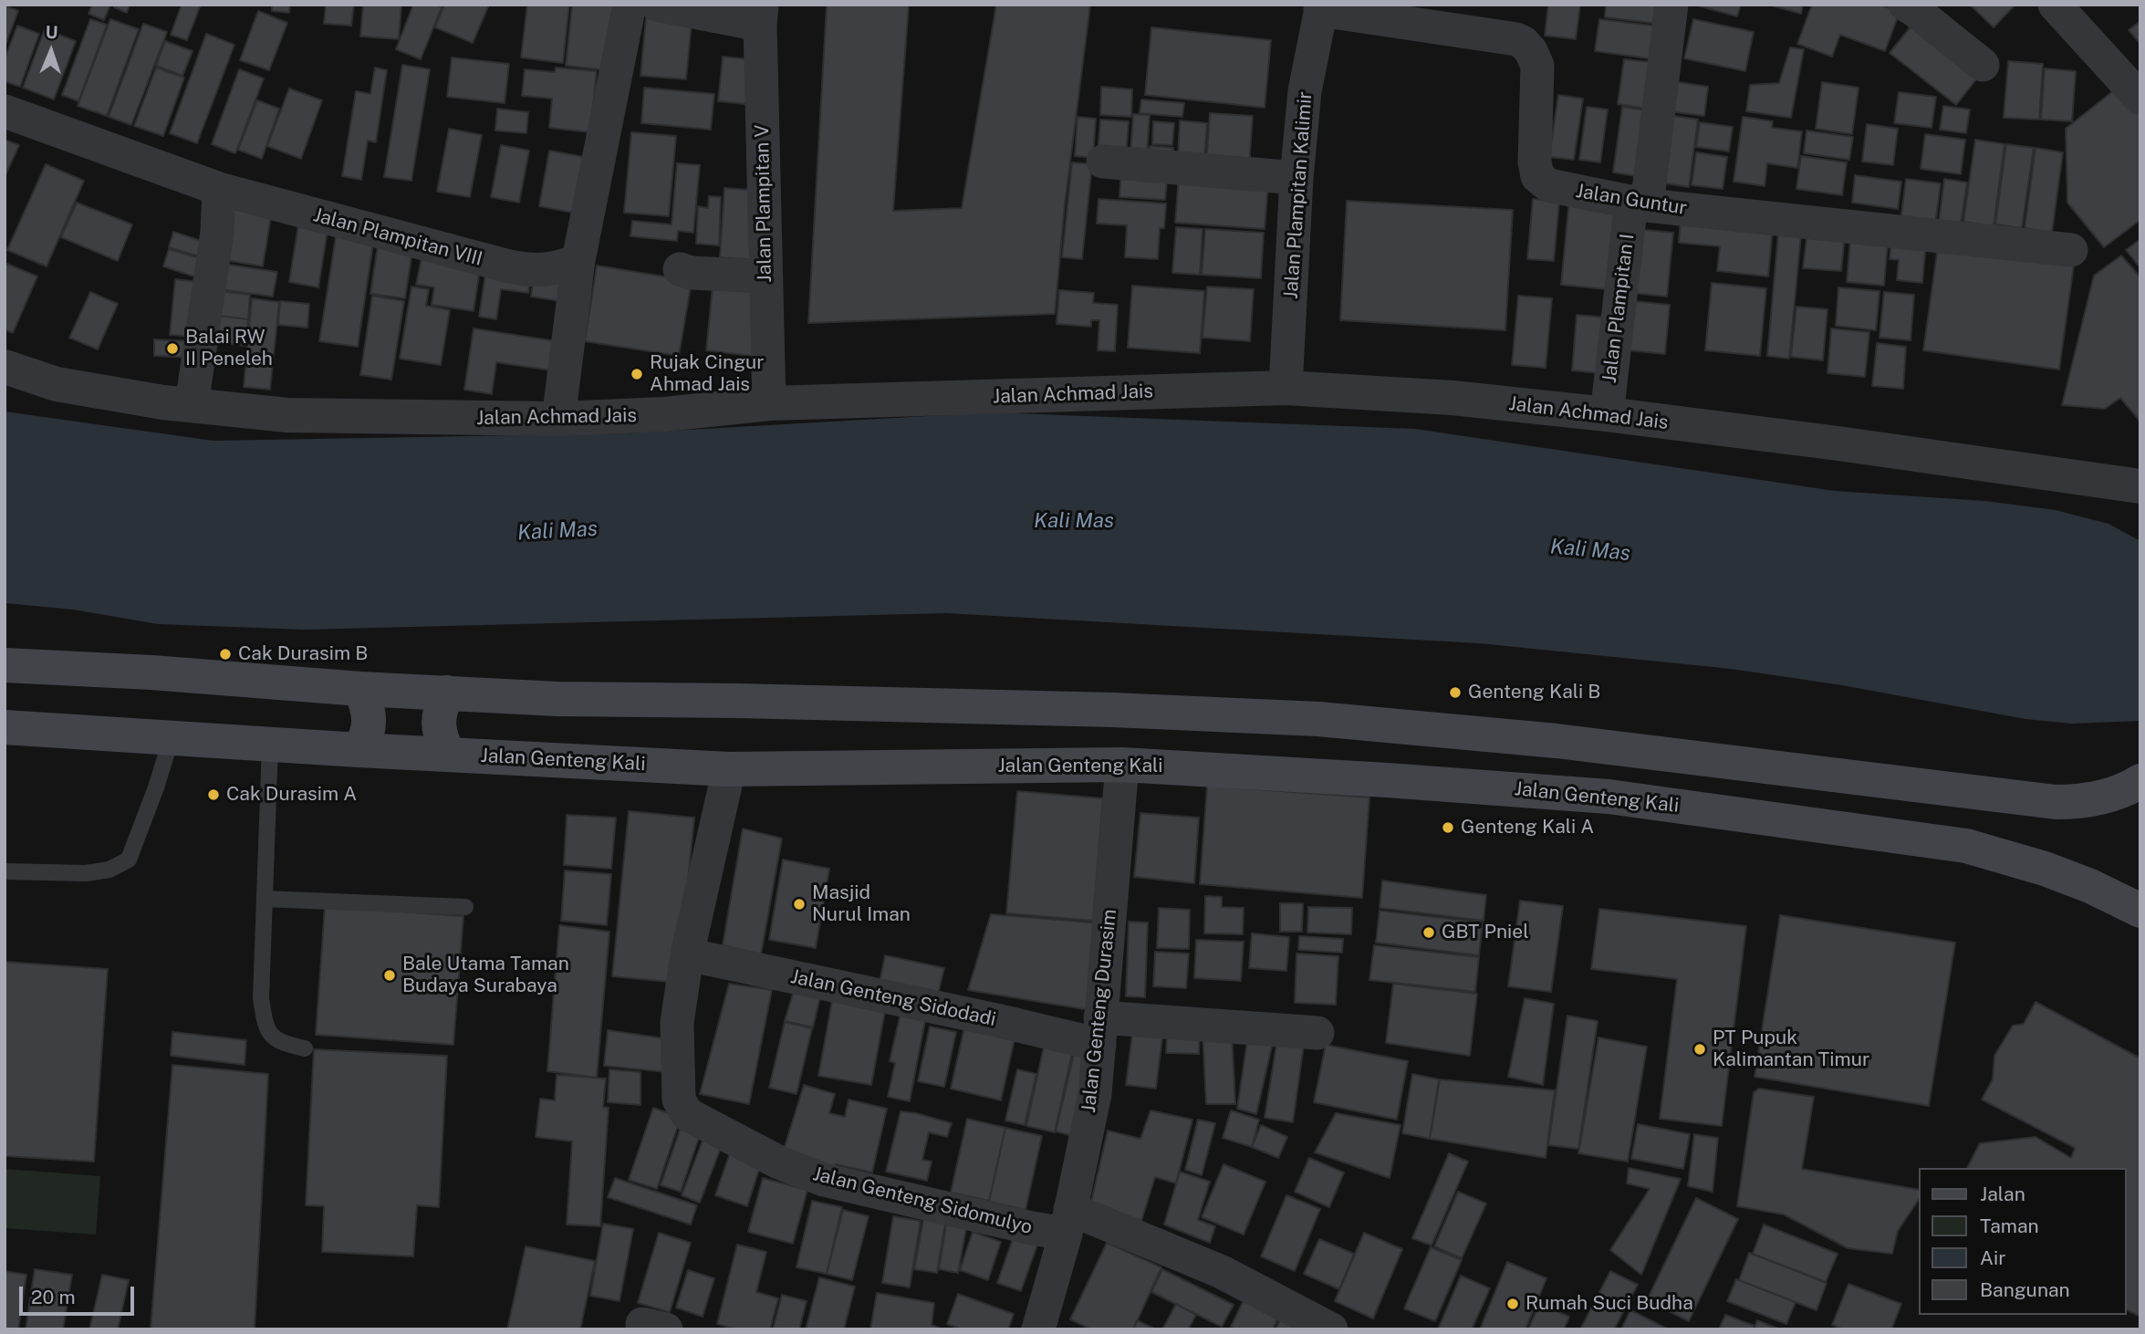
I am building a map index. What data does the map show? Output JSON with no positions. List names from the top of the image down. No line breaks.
{"streets":{"main road":["Jalan Genteng Kali"],"street":["Jalan Plampitan Kalimir","Jalan Guntur","Jalan Plampitan V","Jalan Plampitan VIII","Jalan Plampitan I","Jalan Achmad Jais","Jalan Genteng Sidodadi","Jalan Genteng Durasim","Jalan Genteng Sidomulyo"]},"crossings":[["Jalan Plampitan Kalimir","Jalan Guntur"],["Jalan Plampitan Kalimir","Jalan Achmad Jais"],["Jalan Guntur","Jalan Plampitan I"],["Jalan Plampitan V","Jalan Achmad Jais"],["Jalan Plampitan I","Jalan Achmad Jais"],["Jalan Genteng Kali","Jalan Genteng Durasim"],["Jalan Genteng Kali","Jalan Genteng Sidomulyo"],["Jalan Genteng Sidodadi","Jalan Genteng Durasim"],["Jalan Genteng Sidodadi","Jalan Genteng Sidomulyo"],["Jalan Genteng Durasim","Jalan Genteng Sidomulyo"]],"water":["Kali Mas"],"places":["Balai RW II Peneleh","Rujak Cingur Ahmad Jais","Cak Durasim B","Genteng Kali B","Cak Durasim A","Genteng Kali A","Masjid Nurul Iman","GBT Pniel","Bale Utama Taman Budaya Surabaya","PT Pupuk Kalimantan Timur","Rumah Suci Budha"],"legend":["Jalan","Taman","Air","Bangunan"],"scale_bar":"20 m","north":"top"}
